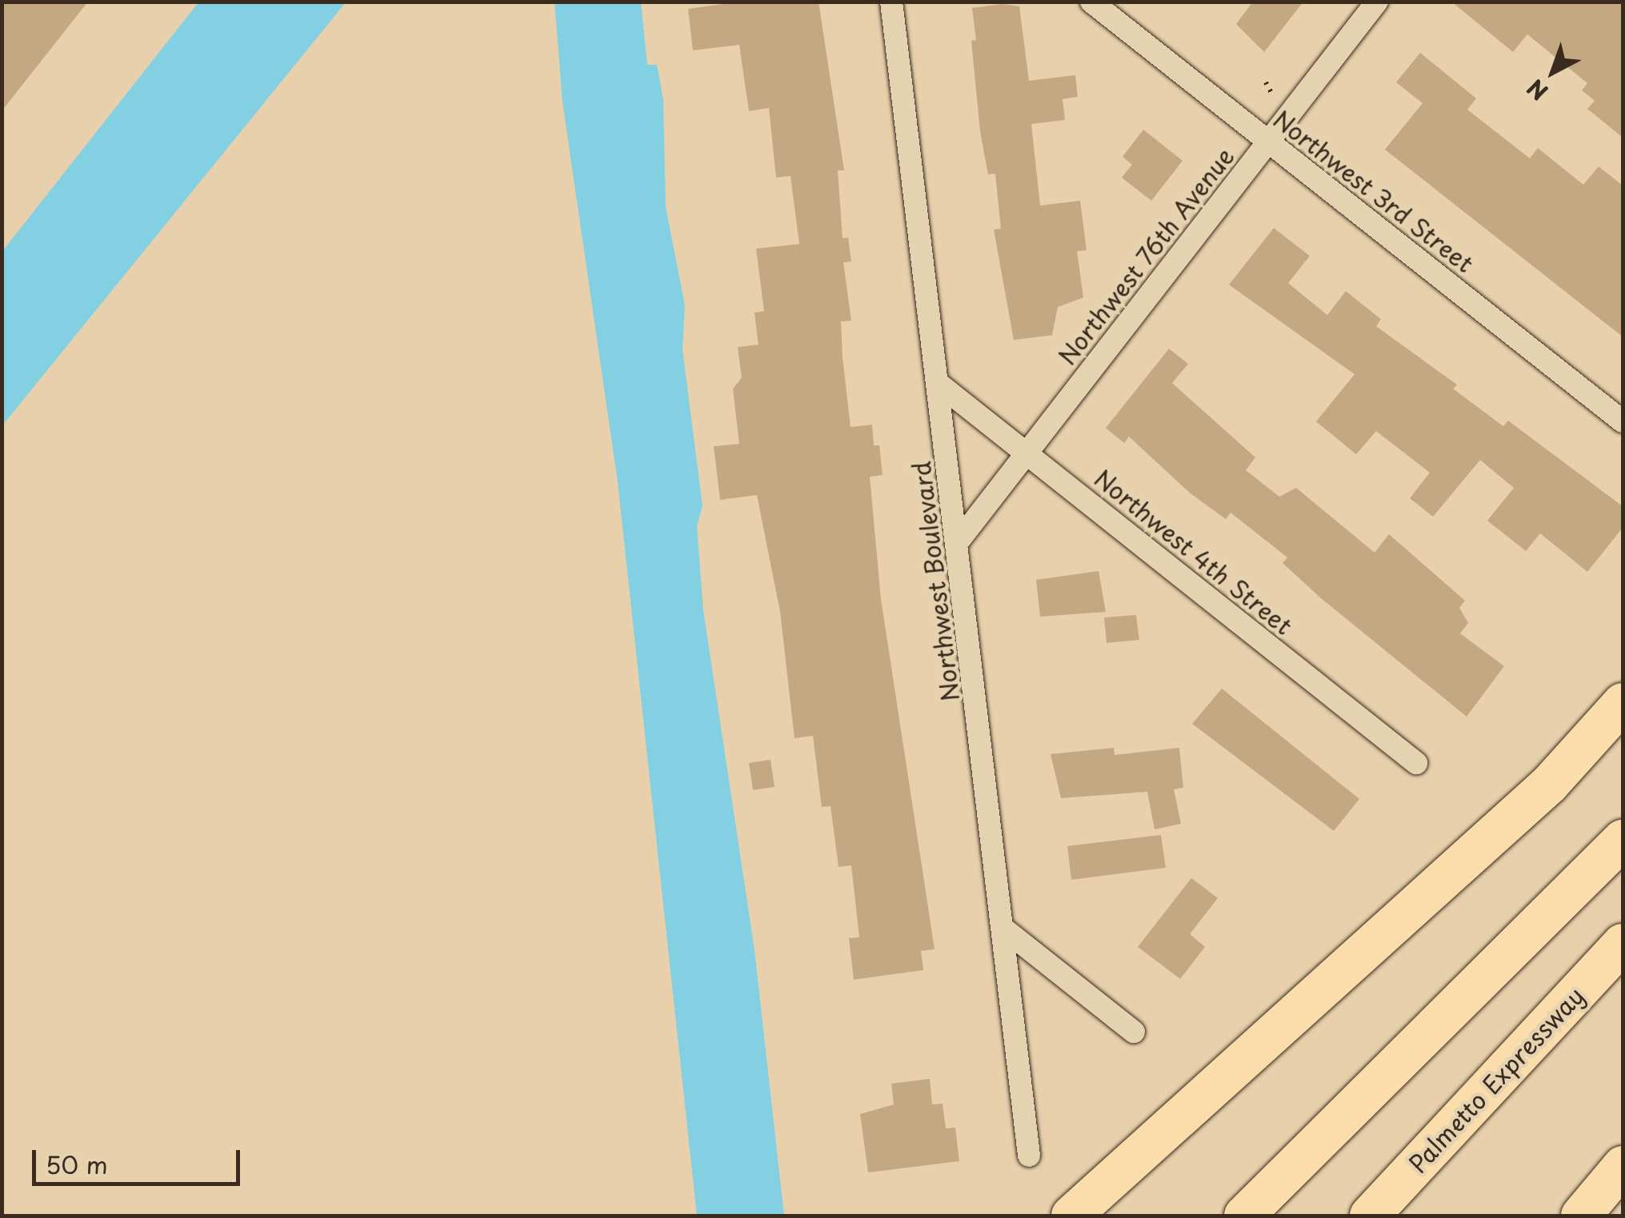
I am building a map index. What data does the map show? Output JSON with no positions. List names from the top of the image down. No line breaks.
{"streets":{"highway":["Palmetto Expressway"],"street":["Northwest 3rd Street","Northwest 76th Avenue","Northwest 4th Street","Northwest Boulevard"]},"crossings":[["Northwest 3rd Street","Northwest 76th Avenue"],["Northwest 76th Avenue","Northwest 4th Street"],["Northwest 76th Avenue","Northwest Boulevard"],["Northwest 4th Street","Northwest Boulevard"]],"scale_bar":"50 m","north":"bottom left"}
